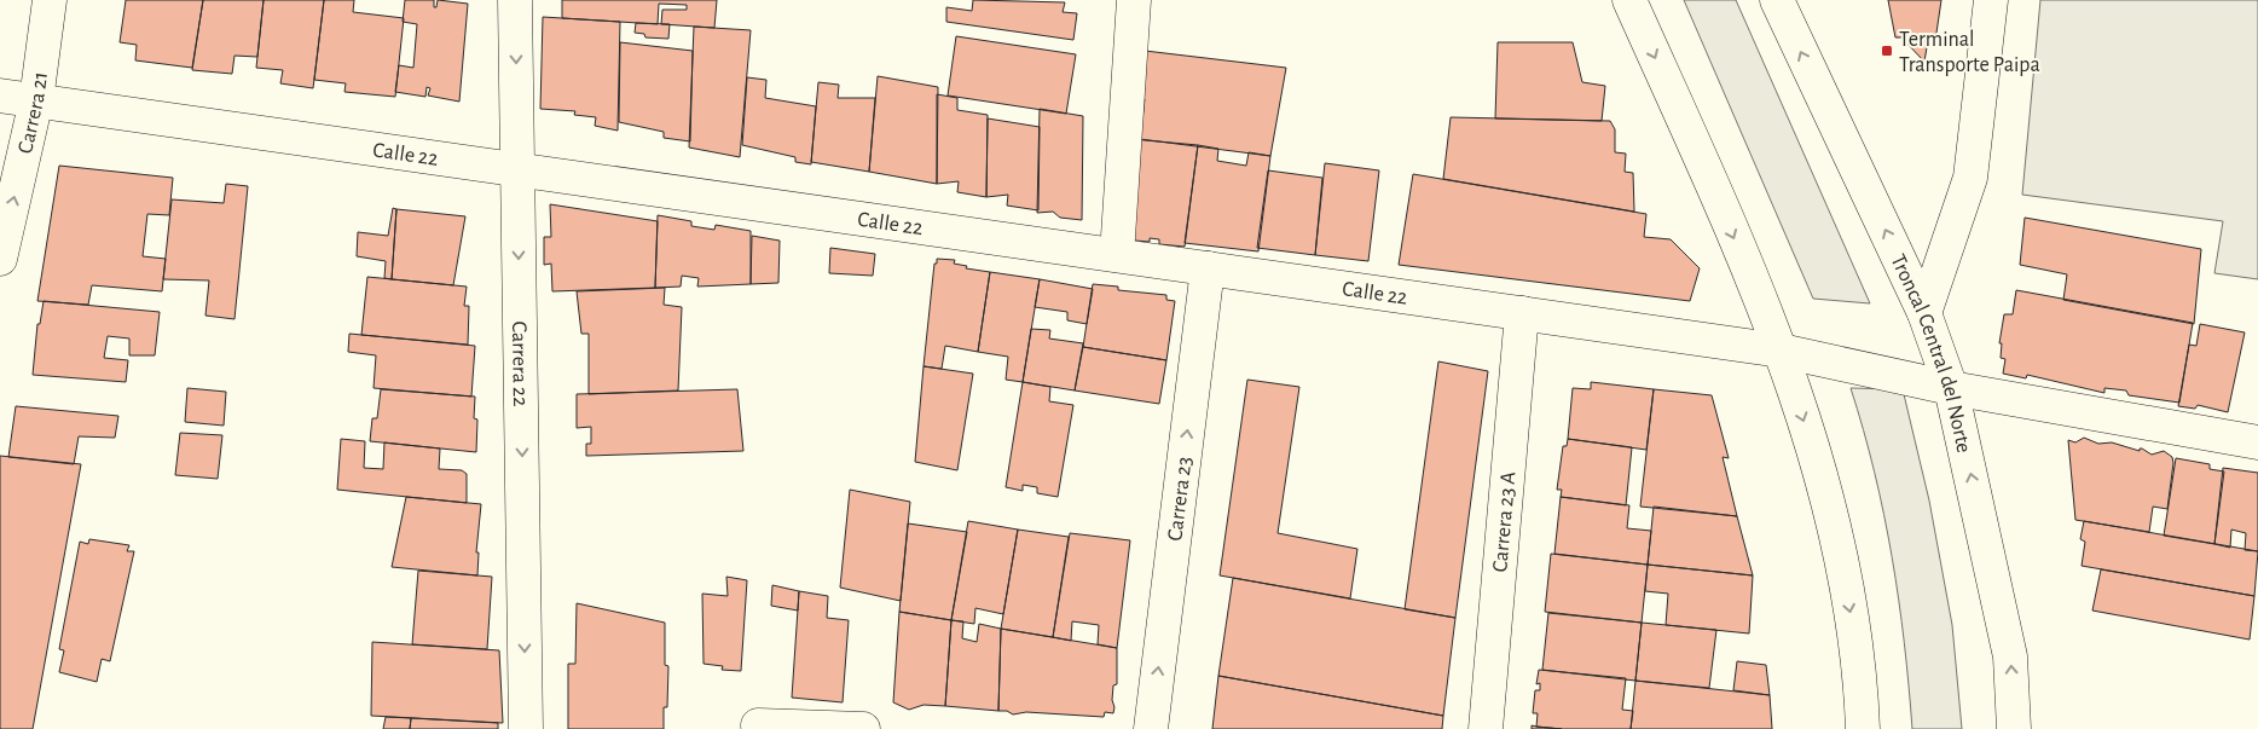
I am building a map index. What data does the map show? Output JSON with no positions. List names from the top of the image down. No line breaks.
{"streets":{"main road":["Carrera 21","Calle 22","Troncal Central del Norte","Carrera 22","Carrera 23","Carrera 23 A"]},"crossings":[["Carrera 21","Calle 22"],["Calle 22","Troncal Central del Norte"],["Calle 22","Carrera 22"],["Calle 22","Carrera 23"],["Calle 22","Carrera 23 A"]],"one_way":["Carrera 21","Carrera 22","Carrera 23"],"places":{"transit":["Terminal Transporte Paipa"]}}
